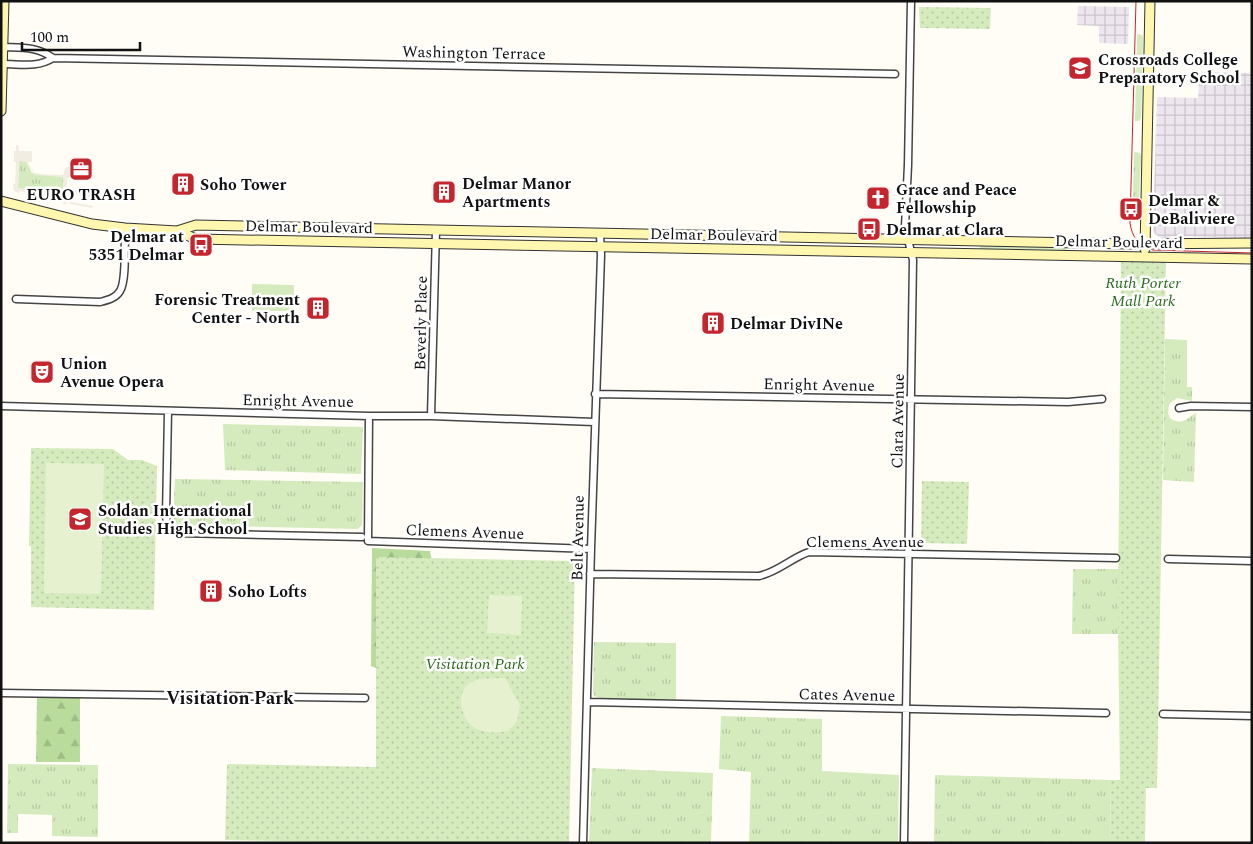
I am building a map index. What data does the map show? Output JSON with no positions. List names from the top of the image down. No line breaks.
{"streets":{"main road":["Delmar Boulevard"],"street":["Washington Terrace","Beverly Place","Enright Avenue","Clara Avenue","Clemens Avenue","Belt Avenue","Cates Avenue"]},"crossings":[["Delmar Boulevard","Beverly Place"],["Delmar Boulevard","Clara Avenue"],["Delmar Boulevard","Belt Avenue"],["Beverly Place","Enright Avenue"],["Enright Avenue","Clara Avenue"],["Enright Avenue","Clemens Avenue"],["Enright Avenue","Belt Avenue"],["Clara Avenue","Clemens Avenue"],["Clara Avenue","Cates Avenue"],["Clemens Avenue","Belt Avenue"],["Belt Avenue","Cates Avenue"]],"districts":["Visitation Park"],"parks":["Ruth Porter Mall Park","Visitation Park"],"places":{"school or university":["Crossroads College Preparatory School","Soldan International Studies High School"],"office":["EURO TRASH"],"building":["Soho Tower","Delmar Manor Apartments","Forensic Treatment Center - North","Delmar DivINe","Soho Lofts"],"church":["Grace and Peace Fellowship"],"bus stop":["Delmar & DeBaliviere","Delmar at Clara","Delmar at 5351 Delmar"],"theatre":["Union Avenue Opera"]},"scale_bar":"100 m"}
